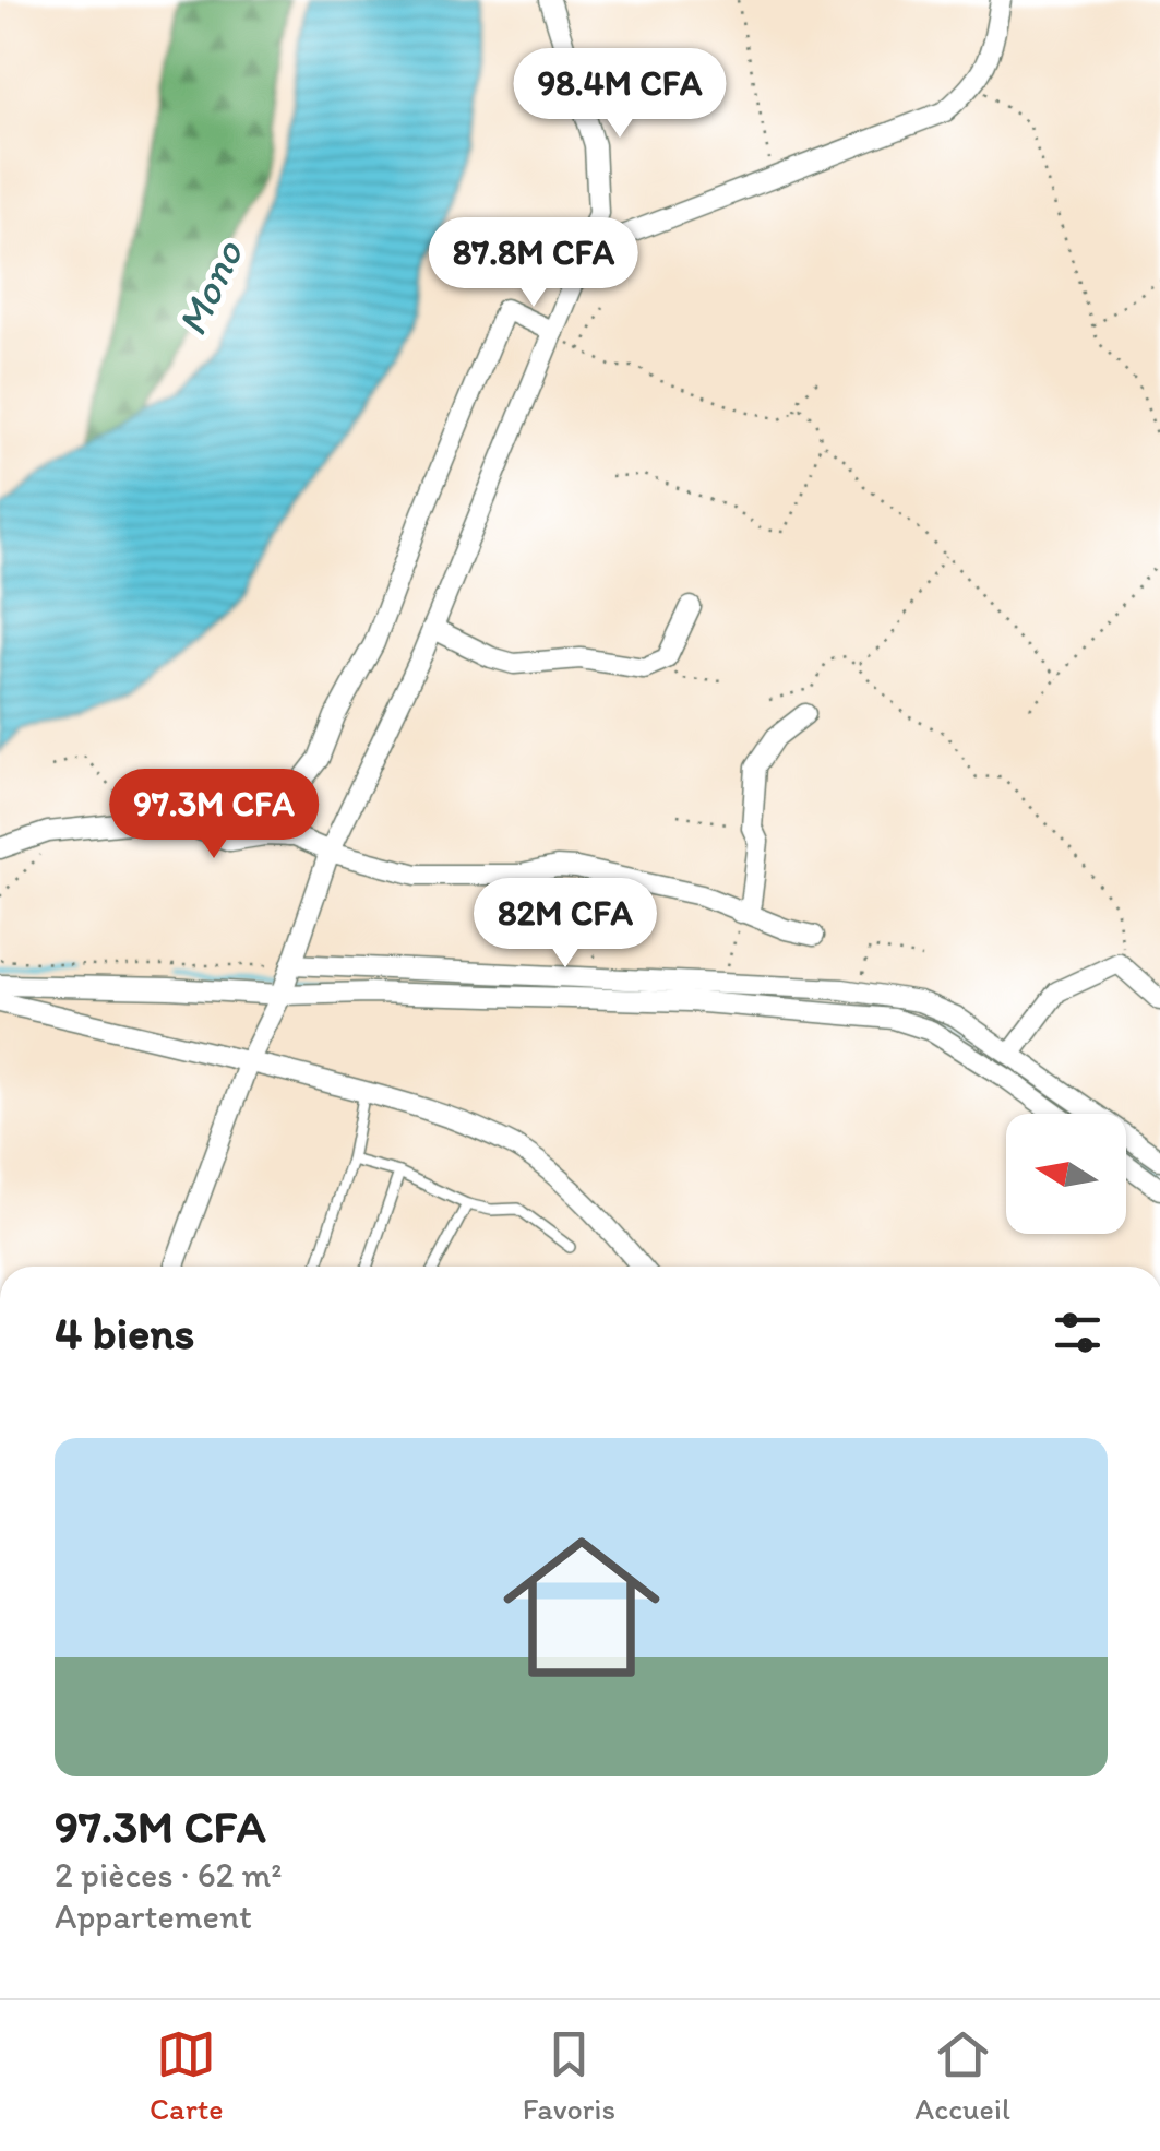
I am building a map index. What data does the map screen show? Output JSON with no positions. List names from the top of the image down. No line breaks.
{"water":["Mono"],"north":"left","page":{"price":["98.4M CFA","87.8M CFA","97.3M CFA","82M CFA"],"heading":"4 biens","list":[{"name":"97.3M CFA","note":"2 pièces · 62 m² · Appartement"}],"tabs":["Carte","Favoris","Accueil"]}}
